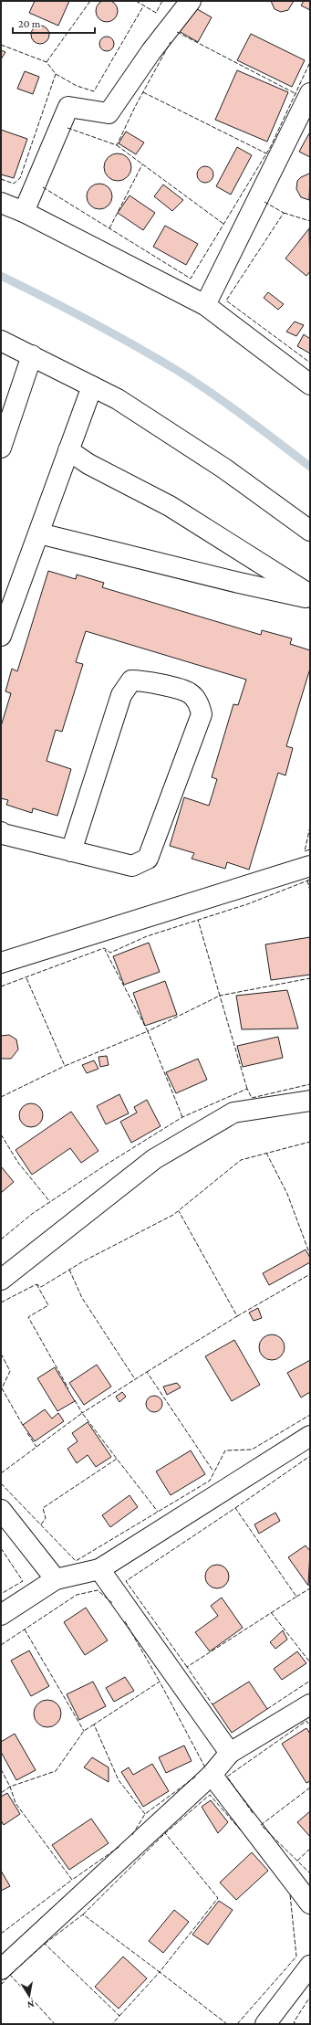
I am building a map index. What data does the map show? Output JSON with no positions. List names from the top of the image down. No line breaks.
{"scale_bar":"20 m","north":"bottom"}
